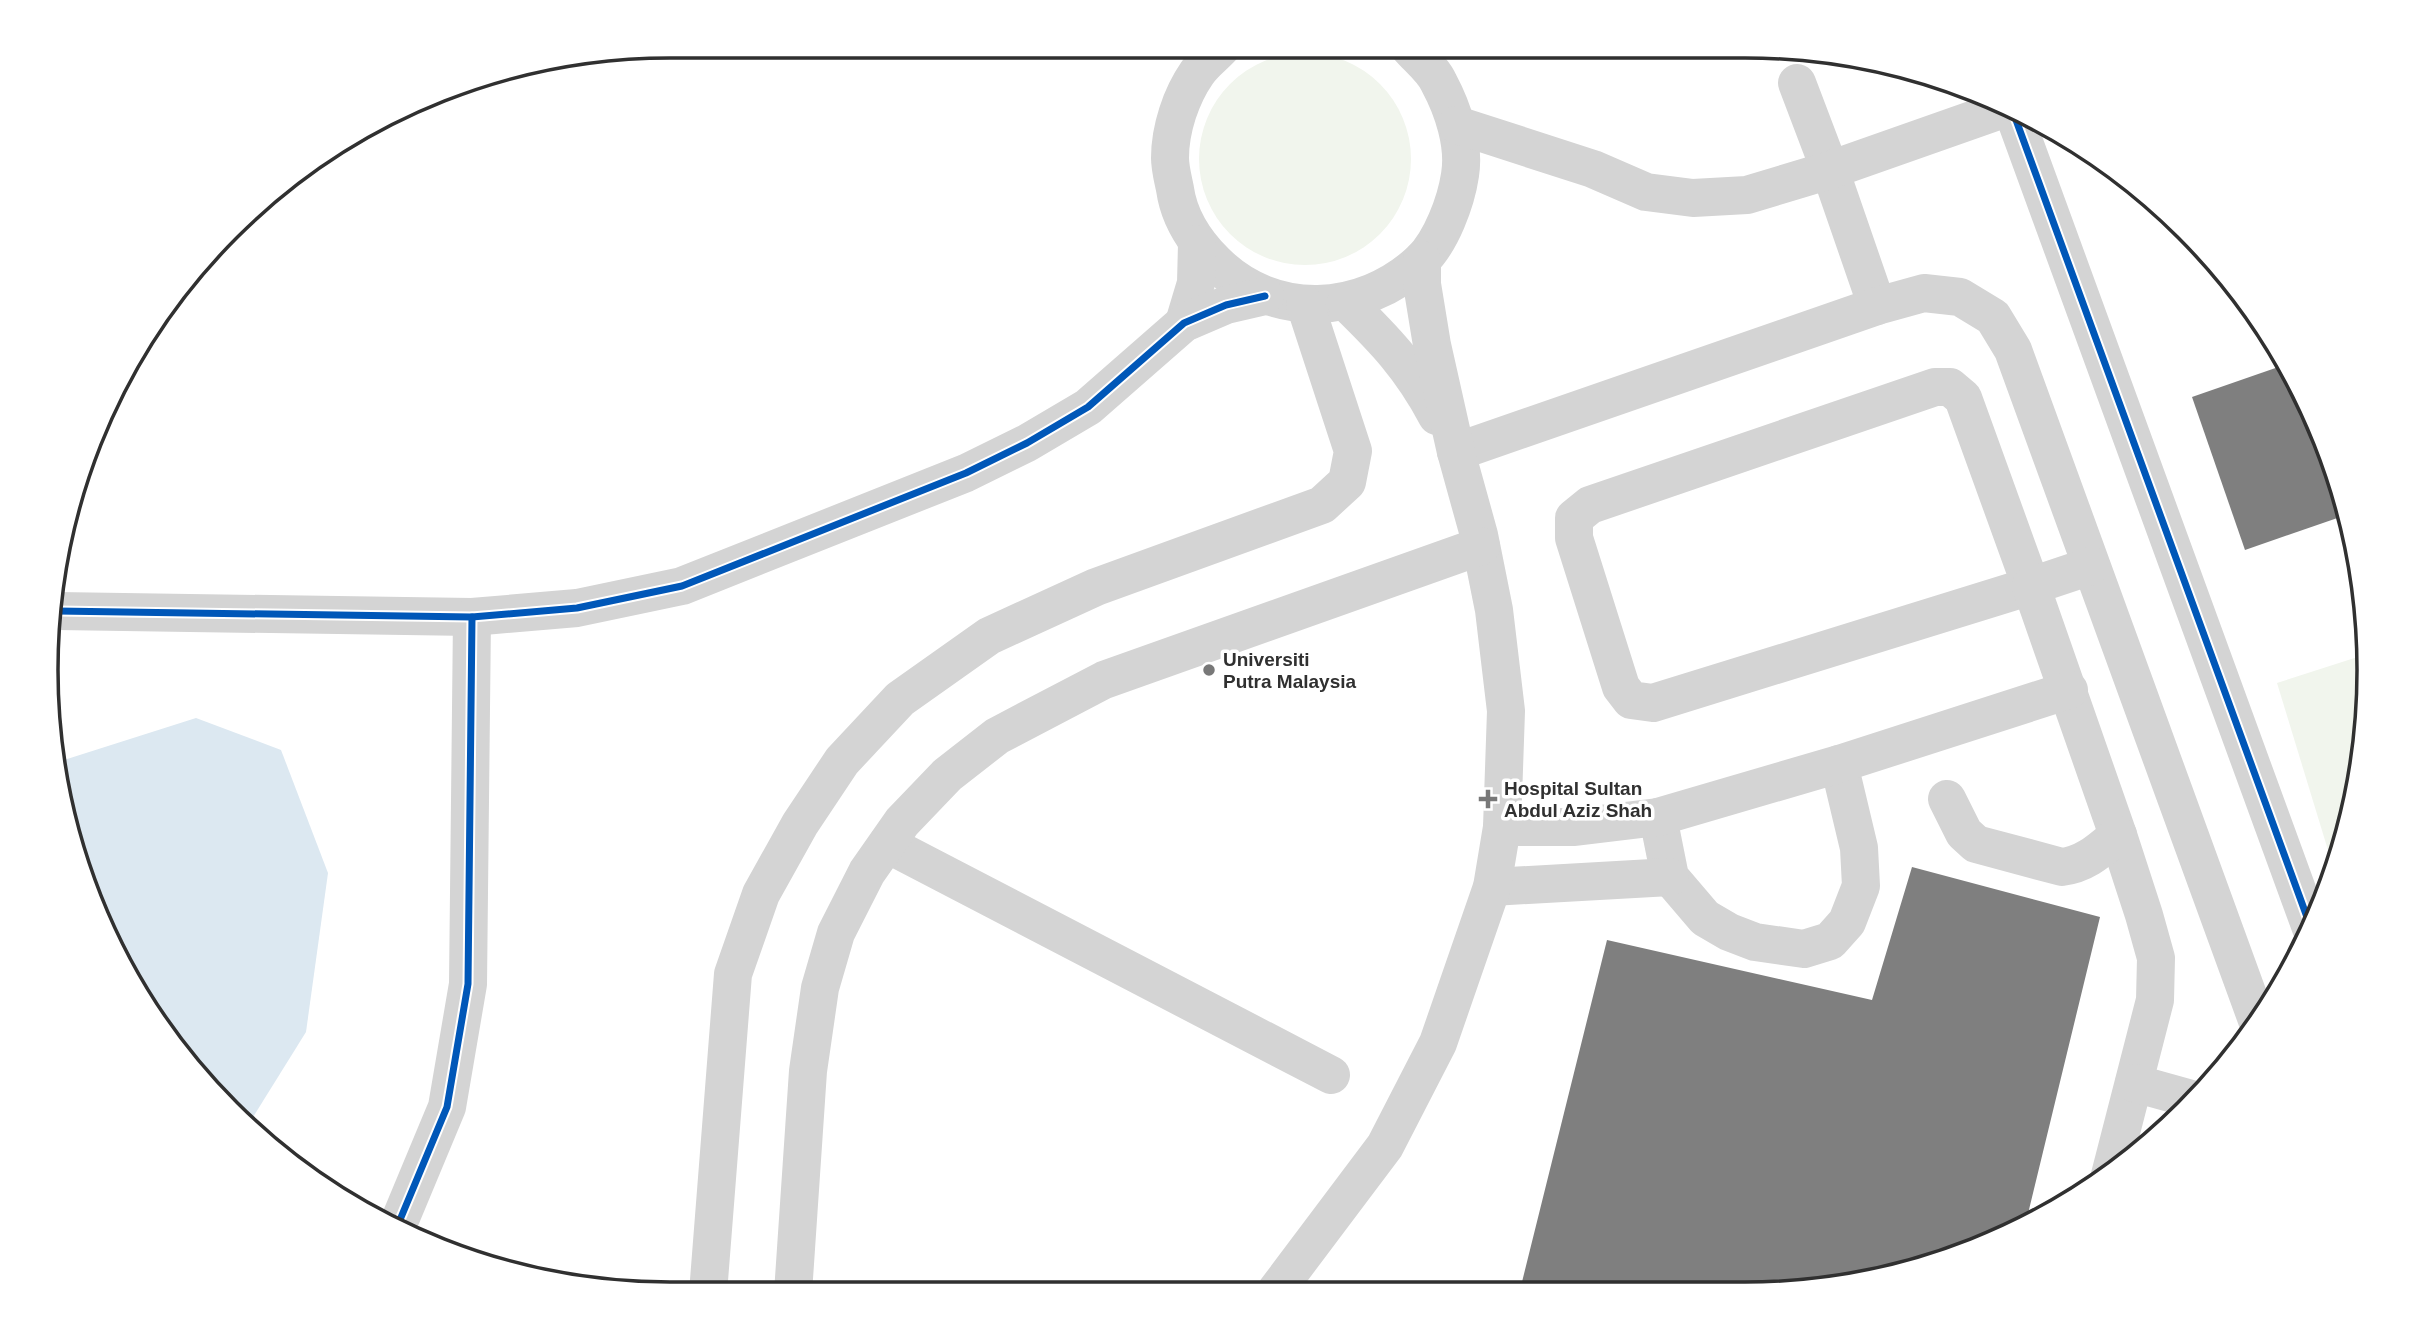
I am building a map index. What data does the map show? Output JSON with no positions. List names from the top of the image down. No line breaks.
{"places":{"other":["Universiti Putra Malaysia"],"health":["Hospital Sultan Abdul Aziz Shah"]}}
